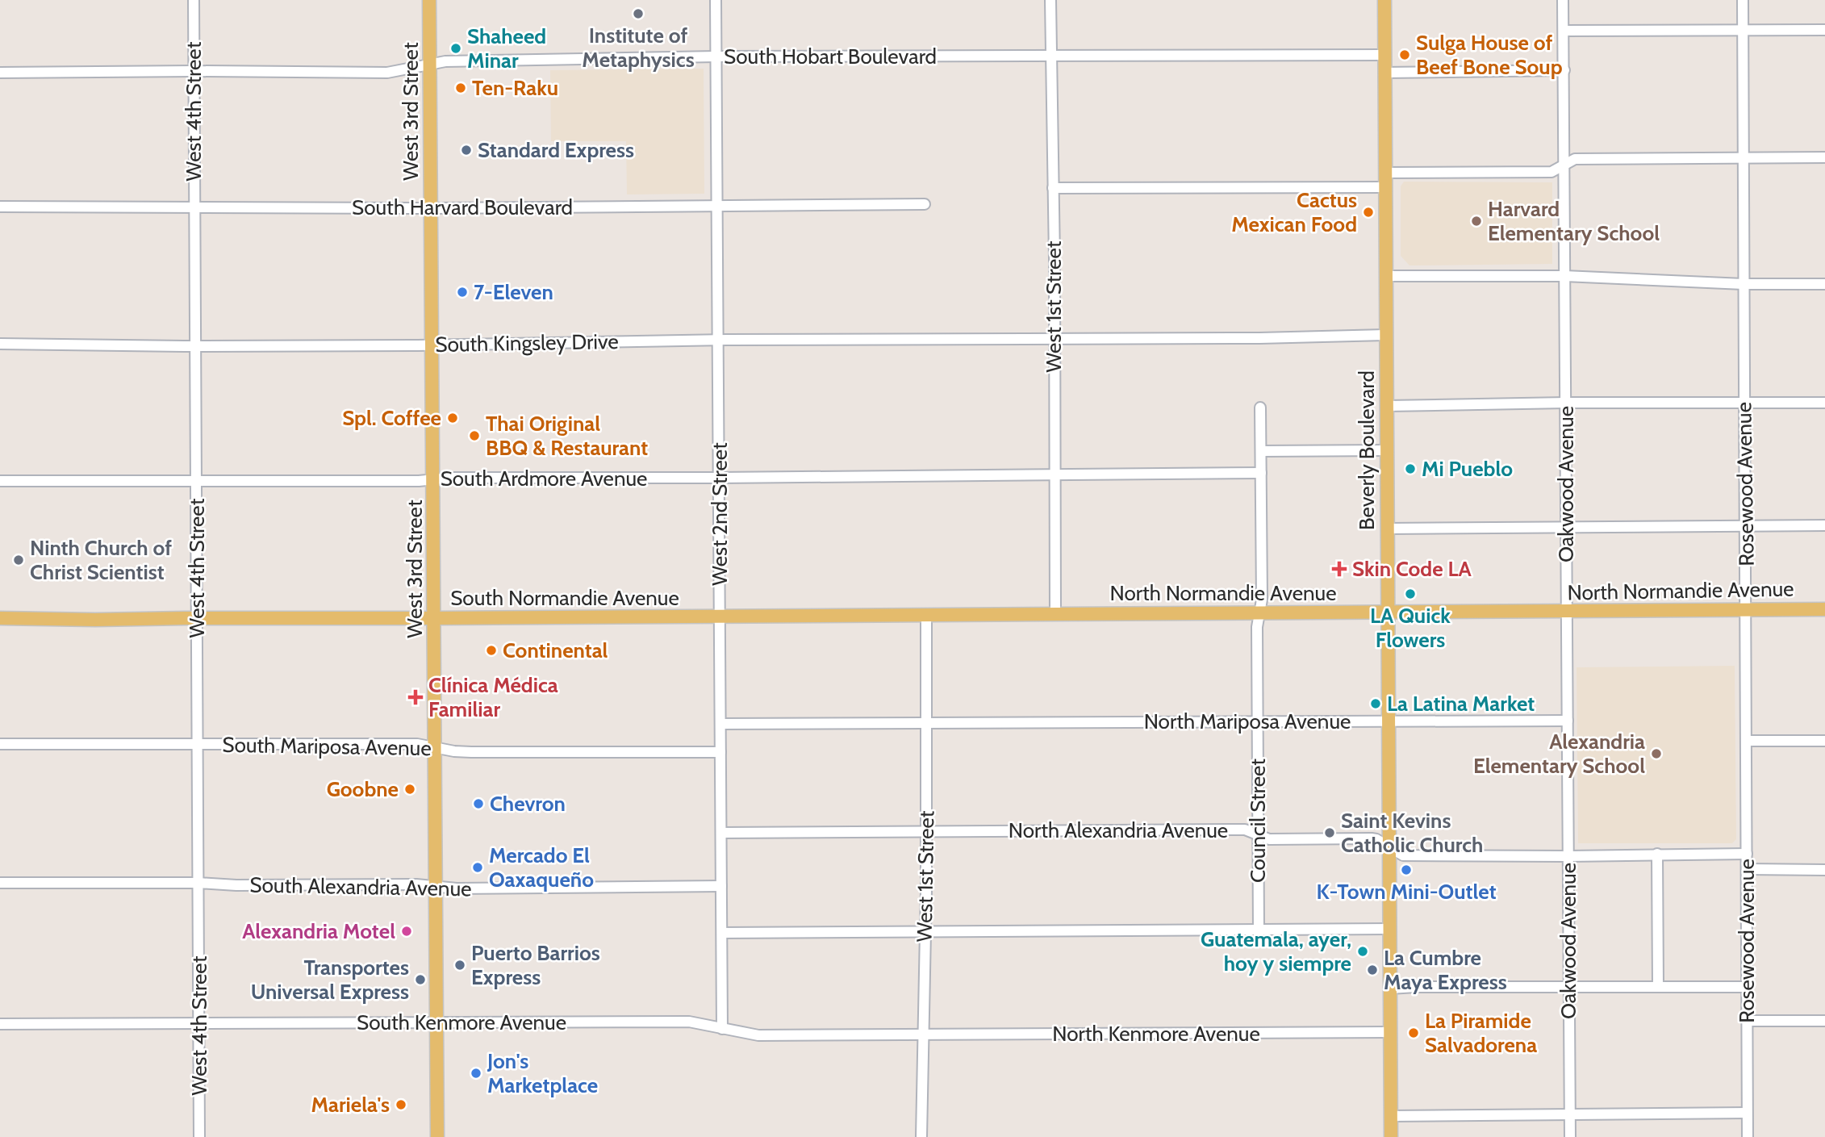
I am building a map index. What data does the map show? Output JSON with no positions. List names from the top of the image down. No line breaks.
{"streets":{"main road":["West 3rd Street","Beverly Boulevard","North Normandie Avenue","South Normandie Avenue"],"street":["South Hobart Boulevard","West 4th Street","South Harvard Boulevard","West 1st Street","South Kingsley Drive","South Ardmore Avenue","Oakwood Avenue","Rosewood Avenue","West 2nd Street","North Mariposa Avenue","South Mariposa Avenue","Council Street","North Alexandria Avenue","South Alexandria Avenue","South Kenmore Avenue","North Kenmore Avenue"]},"crossings":[["South Hobart Boulevard","West 4th Street"],["South Hobart Boulevard","West 3rd Street"],["South Hobart Boulevard","West 1st Street"],["South Hobart Boulevard","Beverly Boulevard"],["South Hobart Boulevard","West 2nd Street"],["West 4th Street","South Harvard Boulevard"],["West 4th Street","South Kingsley Drive"],["West 4th Street","South Ardmore Avenue"],["West 4th Street","South Normandie Avenue"],["West 4th Street","South Mariposa Avenue"],["West 4th Street","South Alexandria Avenue"],["West 4th Street","South Kenmore Avenue"],["West 3rd Street","South Harvard Boulevard"],["West 3rd Street","South Kingsley Drive"],["West 3rd Street","South Ardmore Avenue"],["West 3rd Street","South Normandie Avenue"],["West 3rd Street","South Mariposa Avenue"],["West 3rd Street","South Alexandria Avenue"],["West 3rd Street","South Kenmore Avenue"],["South Harvard Boulevard","West 2nd Street"],["West 1st Street","South Kingsley Drive"],["West 1st Street","South Ardmore Avenue"],["West 1st Street","North Normandie Avenue"],["West 1st Street","South Normandie Avenue"],["West 1st Street","North Mariposa Avenue"],["West 1st Street","North Alexandria Avenue"],["West 1st Street","South Kenmore Avenue"],["West 1st Street","North Kenmore Avenue"],["South Kingsley Drive","Beverly Boulevard"],["South Kingsley Drive","West 2nd Street"],["Beverly Boulevard","North Normandie Avenue"],["Beverly Boulevard","North Mariposa Avenue"],["Beverly Boulevard","North Alexandria Avenue"],["Beverly Boulevard","North Kenmore Avenue"],["South Ardmore Avenue","West 2nd Street"],["South Ardmore Avenue","Council Street"],["Oakwood Avenue","North Normandie Avenue"],["Oakwood Avenue","North Mariposa Avenue"],["Oakwood Avenue","North Alexandria Avenue"],["Rosewood Avenue","North Normandie Avenue"],["Rosewood Avenue","North Alexandria Avenue"],["West 2nd Street","South Normandie Avenue"],["West 2nd Street","South Mariposa Avenue"],["West 2nd Street","North Alexandria Avenue"],["West 2nd Street","South Alexandria Avenue"],["West 2nd Street","South Kenmore Avenue"],["North Normandie Avenue","South Normandie Avenue"],["North Normandie Avenue","Council Street"],["North Mariposa Avenue","Council Street"],["Council Street","North Alexandria Avenue"],["South Kenmore Avenue","North Kenmore Avenue"]],"places":{"other":["Institute of Metaphysics","Shaheed Minar","Sulga House of Beef Bone Soup","Ten-Raku","Standard Express","Cactus Mexican Food","Harvard Elementary School","7-Eleven","Spl. Coffee","Thai Original BBQ & Restaurant","Mi Pueblo","Ninth Church of Christ Scientist","LA Quick Flowers","Continental","La Latina Market","Alexandria Elementary School","Goobne","Chevron","Saint Kevins Catholic Church","Mercado El Oaxaqueño","K-Town Mini-Outlet","Alexandria Motel","Guatemala, ayer, hoy y siempre","Puerto Barrios Express","La Cumbre Maya Express","Transportes Universal Express","La Piramide Salvadorena","Jon's Marketplace","Mariela's"],"health":["Skin Code LA","Clínica Médica Familiar"]}}
